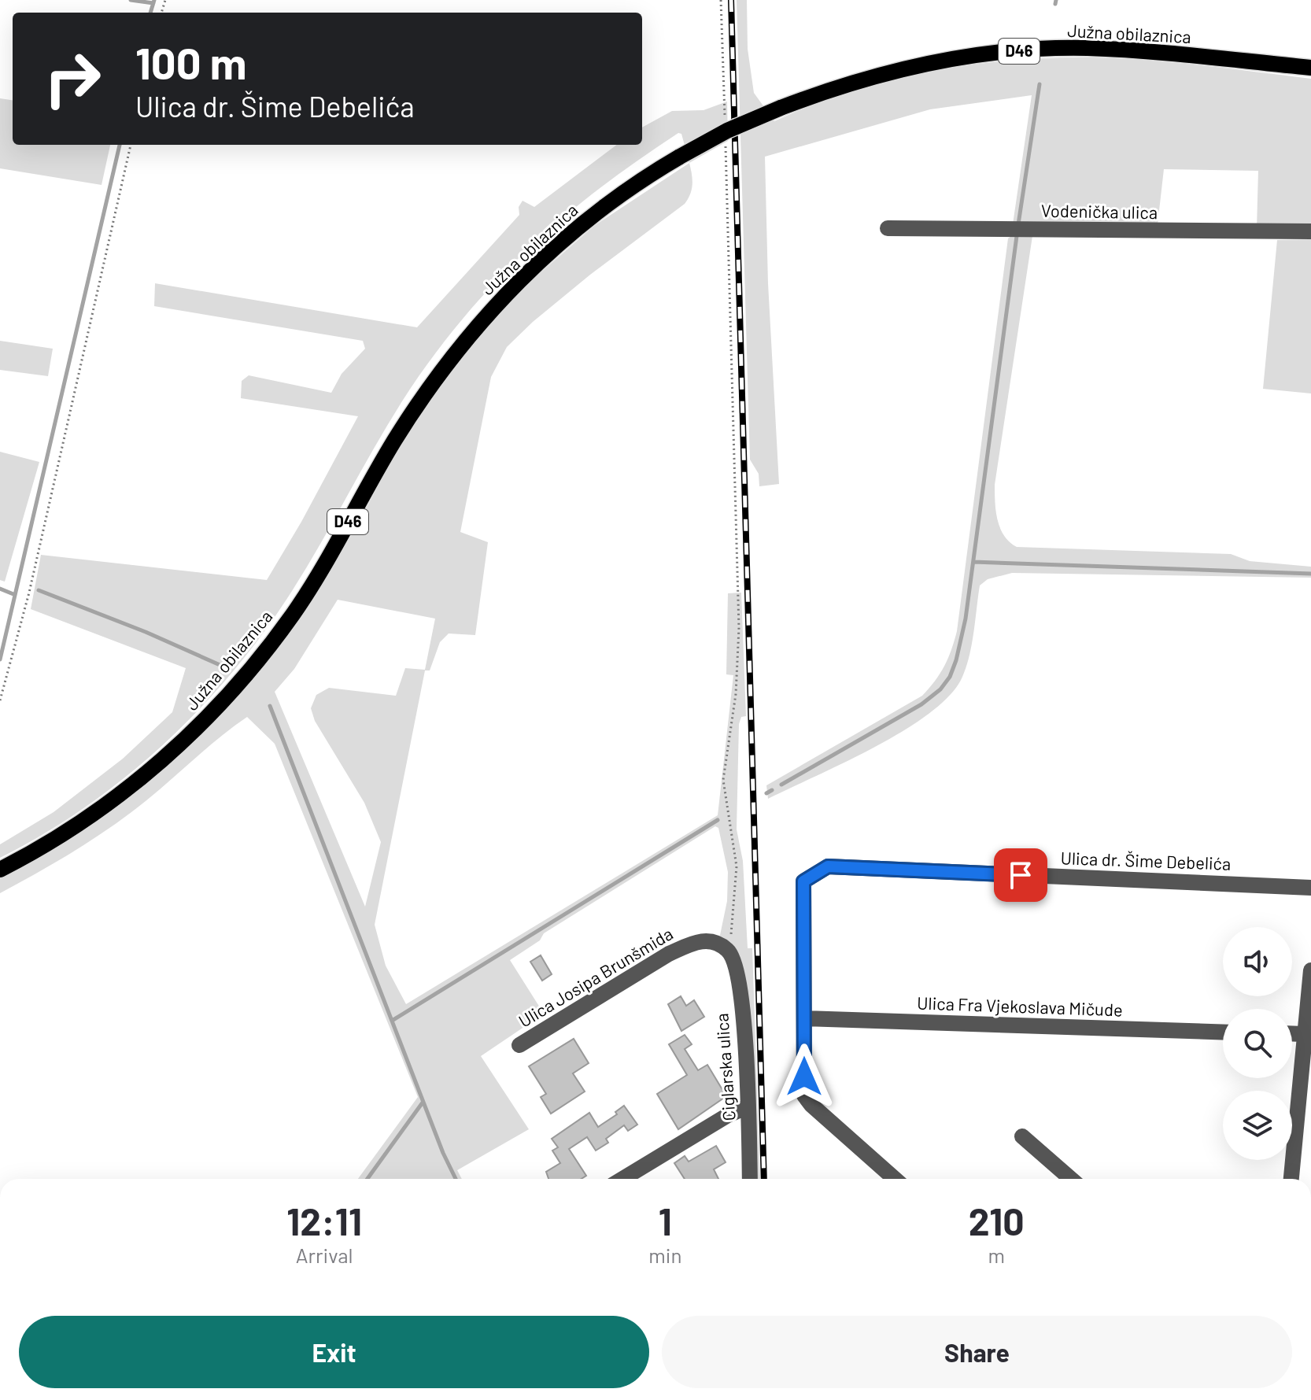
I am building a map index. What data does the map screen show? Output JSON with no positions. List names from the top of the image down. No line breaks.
{"streets":{"main road":["Južna obilaznica","D46"],"street":["Vodenička ulica","Ulica dr. Šime Debelića","Ulica Josipa Brunšmida","Ulica Fra Vjekoslava Mičude","Ciglarska ulica"]},"crossings":[["Ulica dr. Šime Debelića","Ulica Fra Vjekoslava Mičude"],["Ulica Josipa Brunšmida","Ciglarska ulica"]],"page":{"turn":["100 m","Ulica dr. Šime Debelića"],"eta":["12:11","Arrival","1","min","210","m"],"buttons":["Exit","Share"]}}
